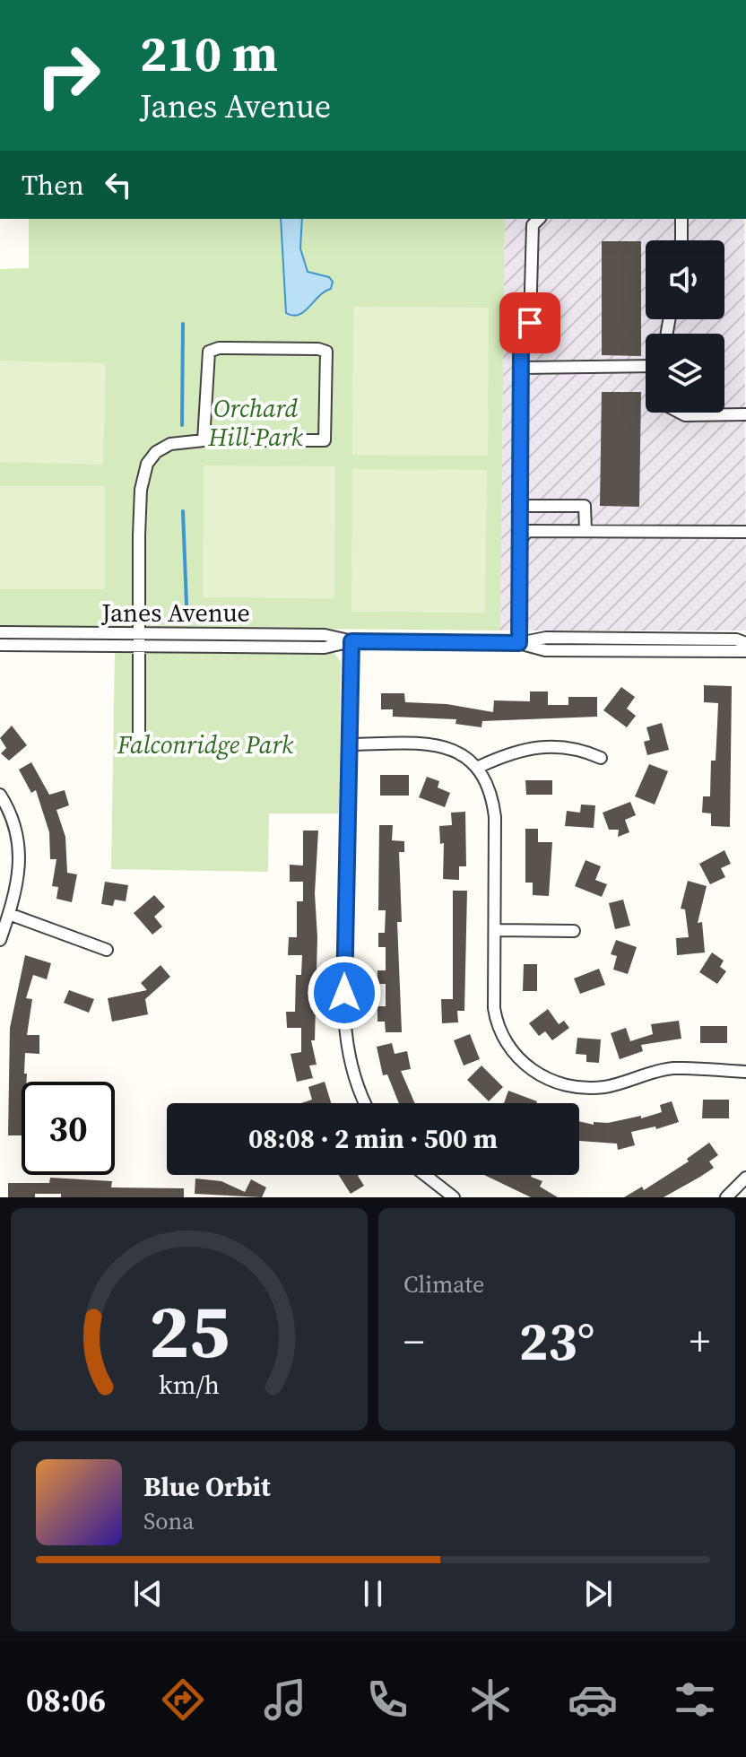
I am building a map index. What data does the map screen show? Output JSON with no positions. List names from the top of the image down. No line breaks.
{"streets":{"street":["Janes Avenue"]},"parks":["Orchard Hill Park","Falconridge Park"],"page":{"turn":["210 m","Janes Avenue"],"then":"Then","limit":"30","trip":"08:08 · 2 min · 500 m","tile":"Climate","heat":["−","23°","+"],"song":["Blue Orbit","Sona"],"tabs":"08:06","gauge":["25","km/h"]}}
